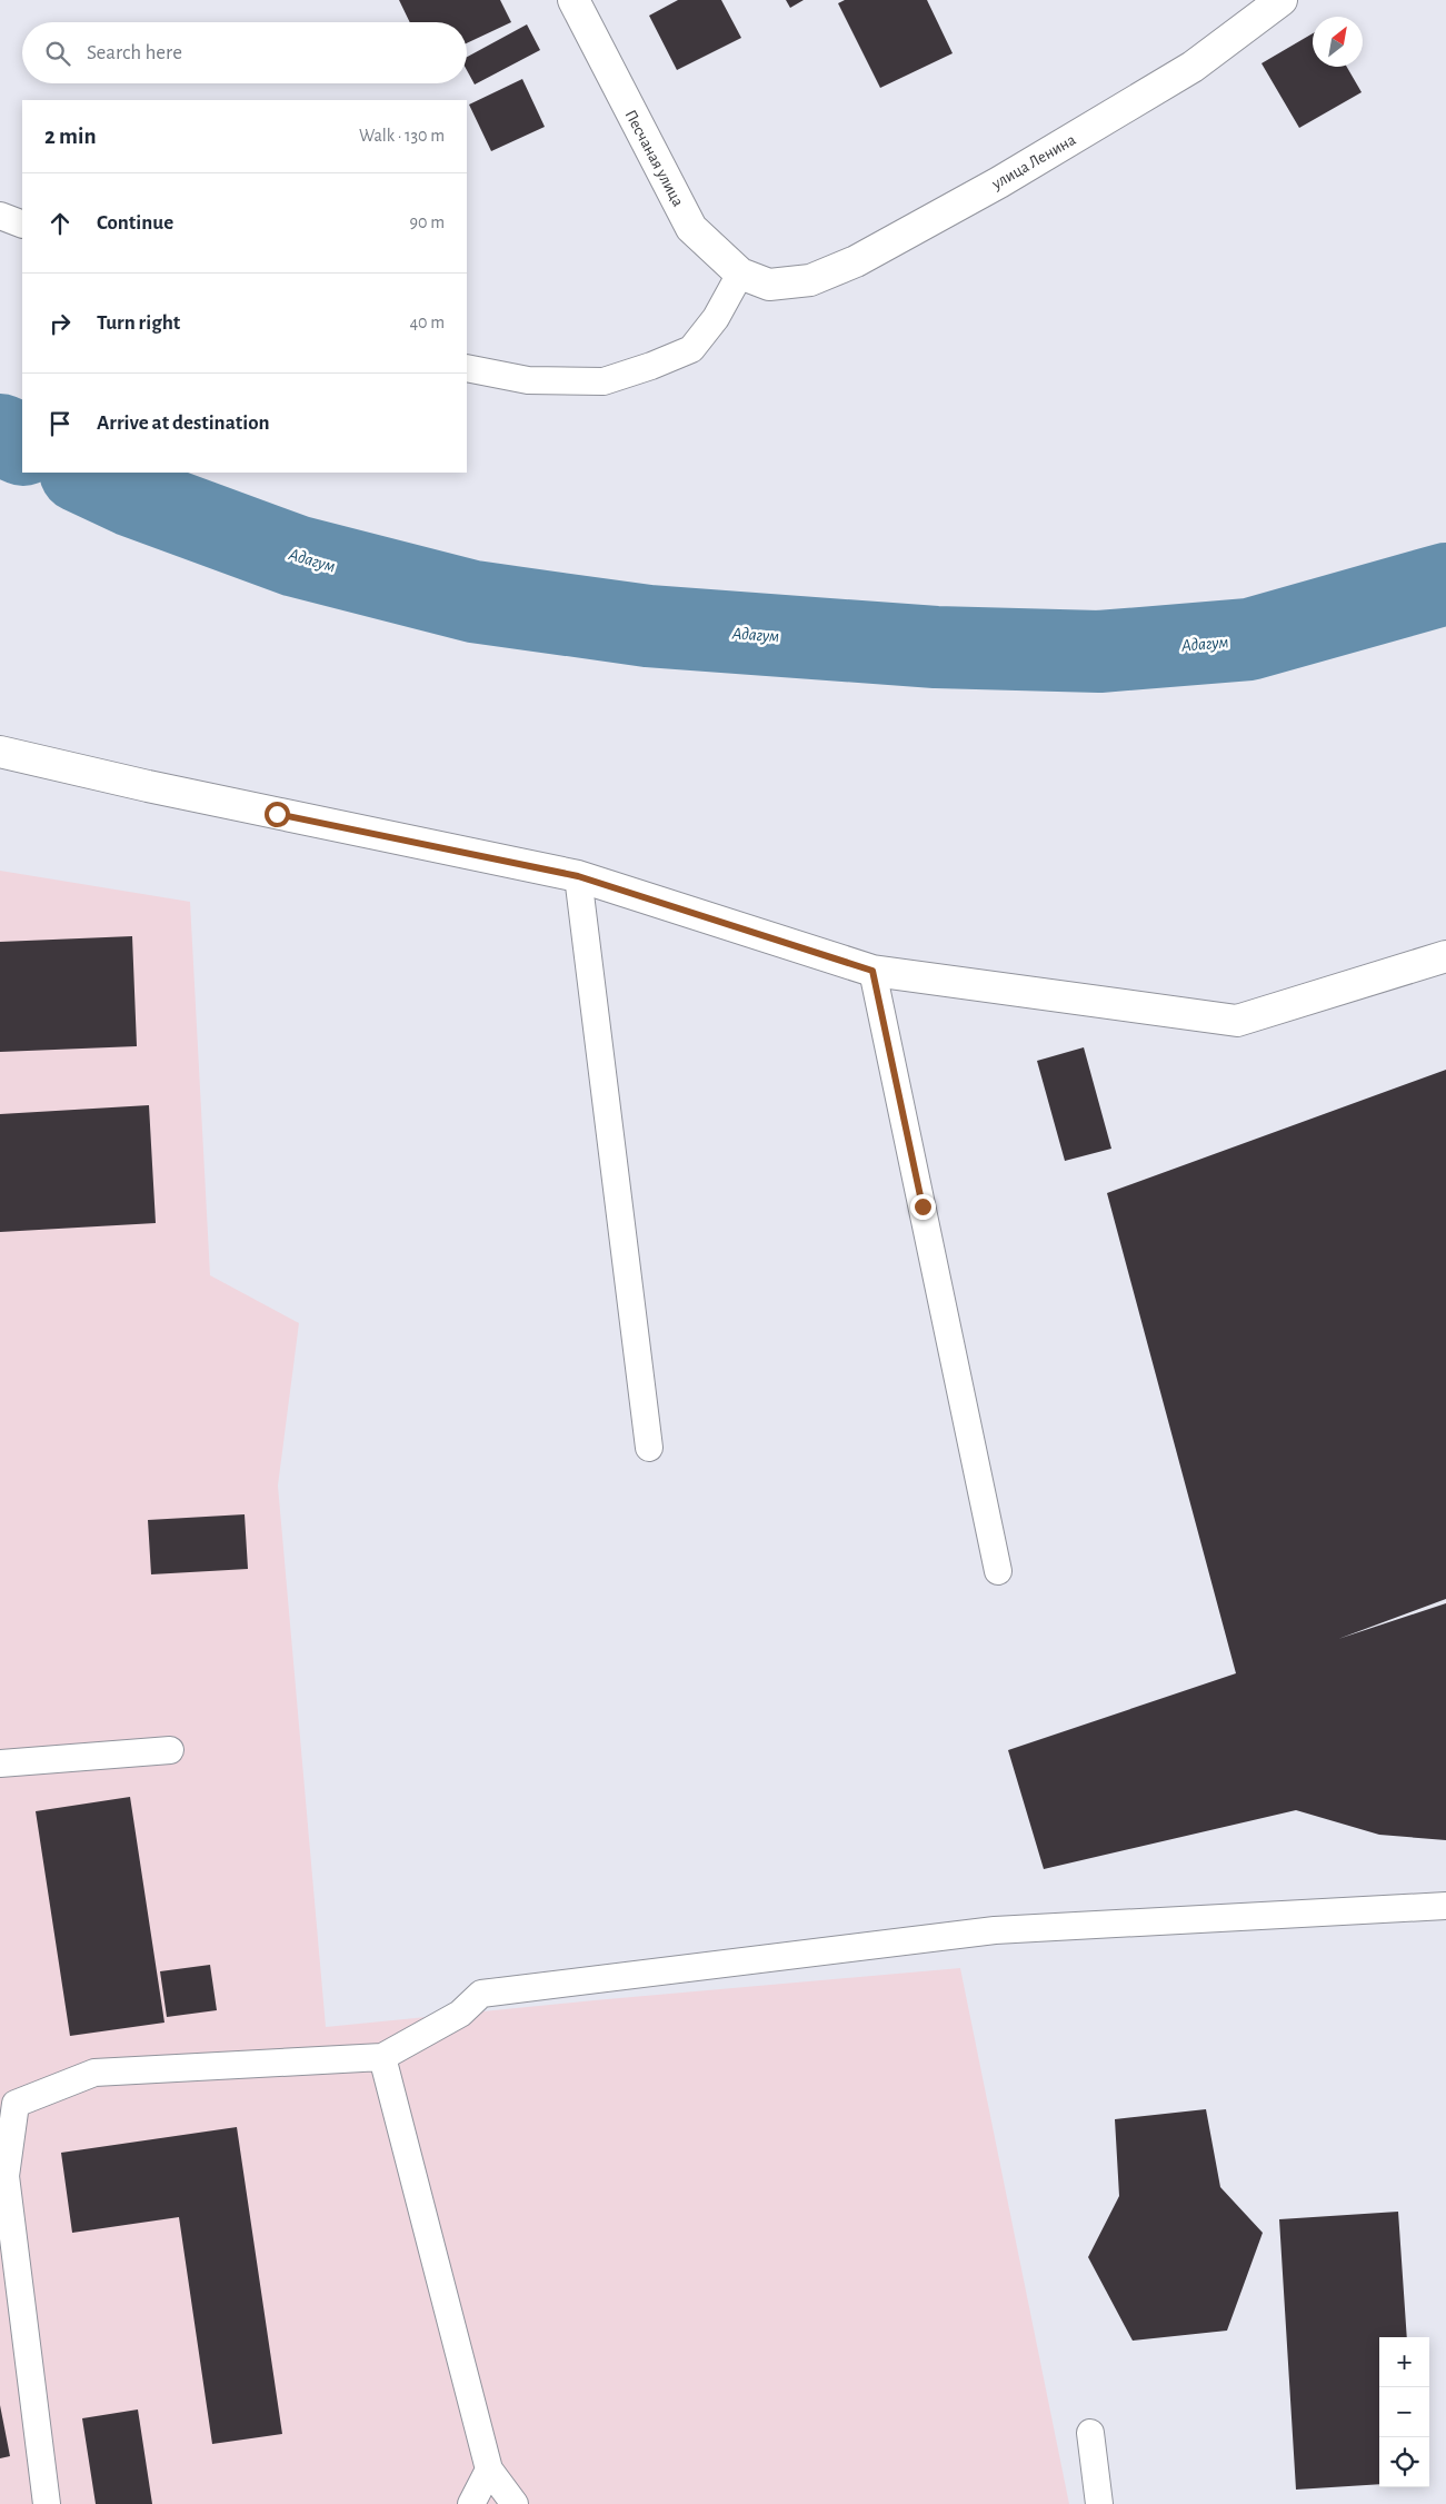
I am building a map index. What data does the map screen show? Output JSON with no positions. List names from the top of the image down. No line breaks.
{"streets":{"street":["Песчаная улица","улица Ленина"]},"crossings":[["Песчаная улица","улица Ленина"]],"water":["Адагум"],"north":"top right","page":{"search":"Search here","heading":["2 min","Walk · 130 m"],"list":[["Continue","90 m"],["Turn right","40 m"],"Arrive at destination"],"map_buttons":["+","−"]}}
